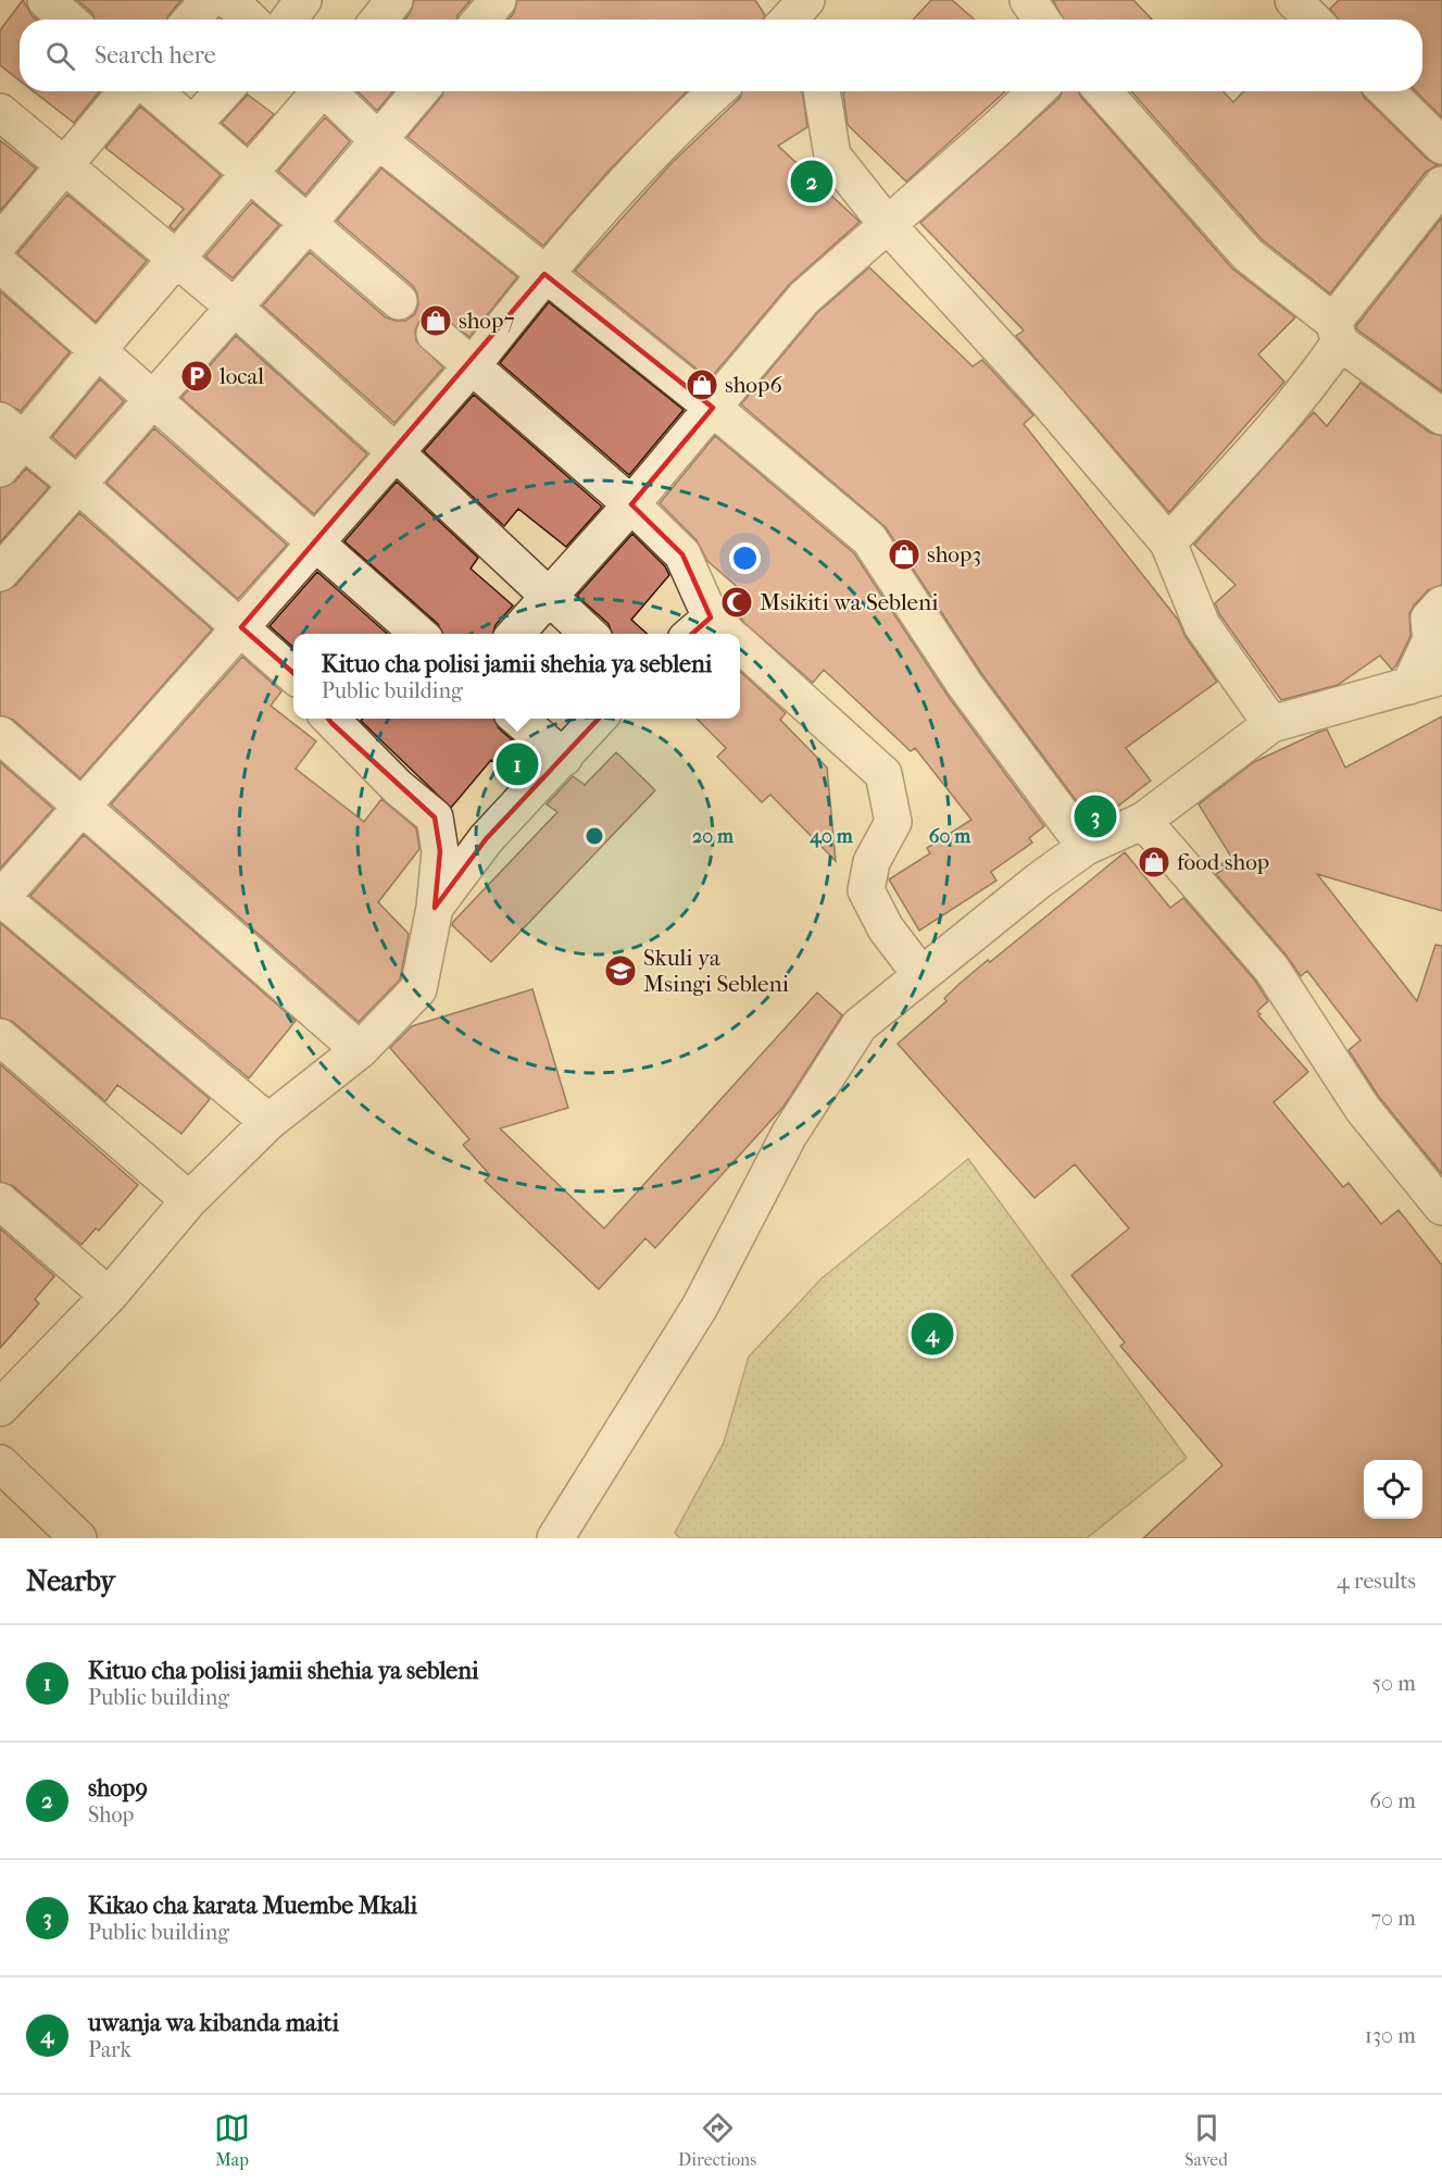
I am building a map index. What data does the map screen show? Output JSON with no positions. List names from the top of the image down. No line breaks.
{"places":{"shop":["shop7","shop6","shop3","food shop"],"parking":["local"],"mosque":["Msikiti wa Sebleni"],"school or university":["Skuli ya Msingi Sebleni"]},"page":{"search":"Search here","pins":["2","1","3","4"],"popup":["Kituo cha polisi jamii shehia ya sebleni","Public building"],"heading":["Nearby","4 results"],"list":[{"mark":"1","name":"Kituo cha polisi jamii shehia ya sebleni","note":"Public building","value":"50 m"},{"mark":"2","name":"shop9","note":"Shop","value":"60 m"},{"mark":"3","name":"Kikao cha karata Muembe Mkali","note":"Public building","value":"70 m"},{"mark":"4","name":"uwanja wa kibanda maiti","note":"Park","value":"130 m"}],"nav":["Map","Directions","Saved"]},"rings":["20 m","40 m","60 m"]}
